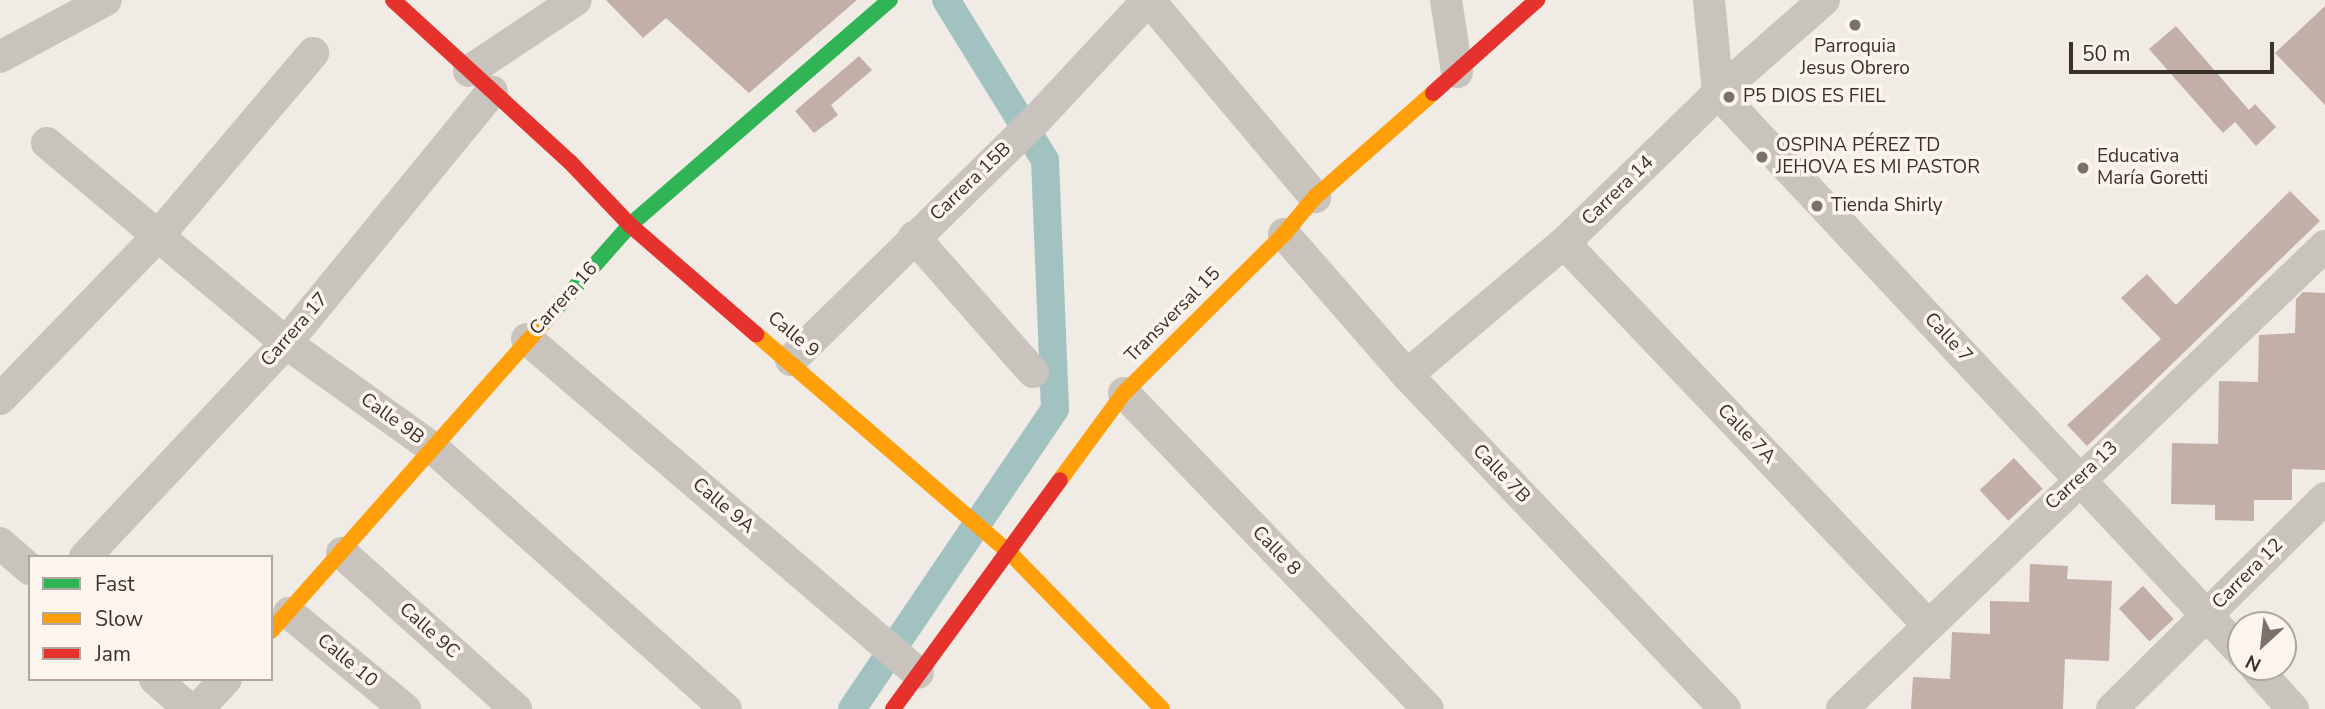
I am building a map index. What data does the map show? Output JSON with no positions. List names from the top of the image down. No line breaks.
{"streets":{"street":["Carrera 15B","Carrera 14","Carrera 16","Transversal 15","Carrera 17","Calle 9","Calle 7","Calle 9B","Calle 7A","Calle 7B","Carrera 13","Calle 9A","Calle 8","Carrera 12","Calle 9C","Calle 10"]},"crossings":[["Carrera 15B","Calle 9"],["Carrera 14","Calle 7"],["Carrera 14","Calle 7A"],["Carrera 14","Calle 7B"],["Carrera 16","Calle 9"],["Carrera 16","Calle 9B"],["Carrera 16","Calle 9A"],["Carrera 16","Calle 9C"],["Carrera 16","Calle 10"],["Transversal 15","Calle 9"],["Transversal 15","Calle 7B"],["Transversal 15","Calle 9A"],["Transversal 15","Calle 8"],["Carrera 17","Calle 9"],["Carrera 17","Calle 9B"],["Calle 7","Carrera 13"],["Calle 7","Carrera 12"],["Calle 7A","Carrera 13"]],"places":["Parroquia Jesus Obrero","P5 DIOS ES FIEL","OSPINA PÉREZ TD JEHOVA ES MI PASTOR","Educativa María Goretti","Tienda Shirly"],"legend":["Fast","Slow","Jam"],"scale_bar":"50 m","north":"bottom left"}
